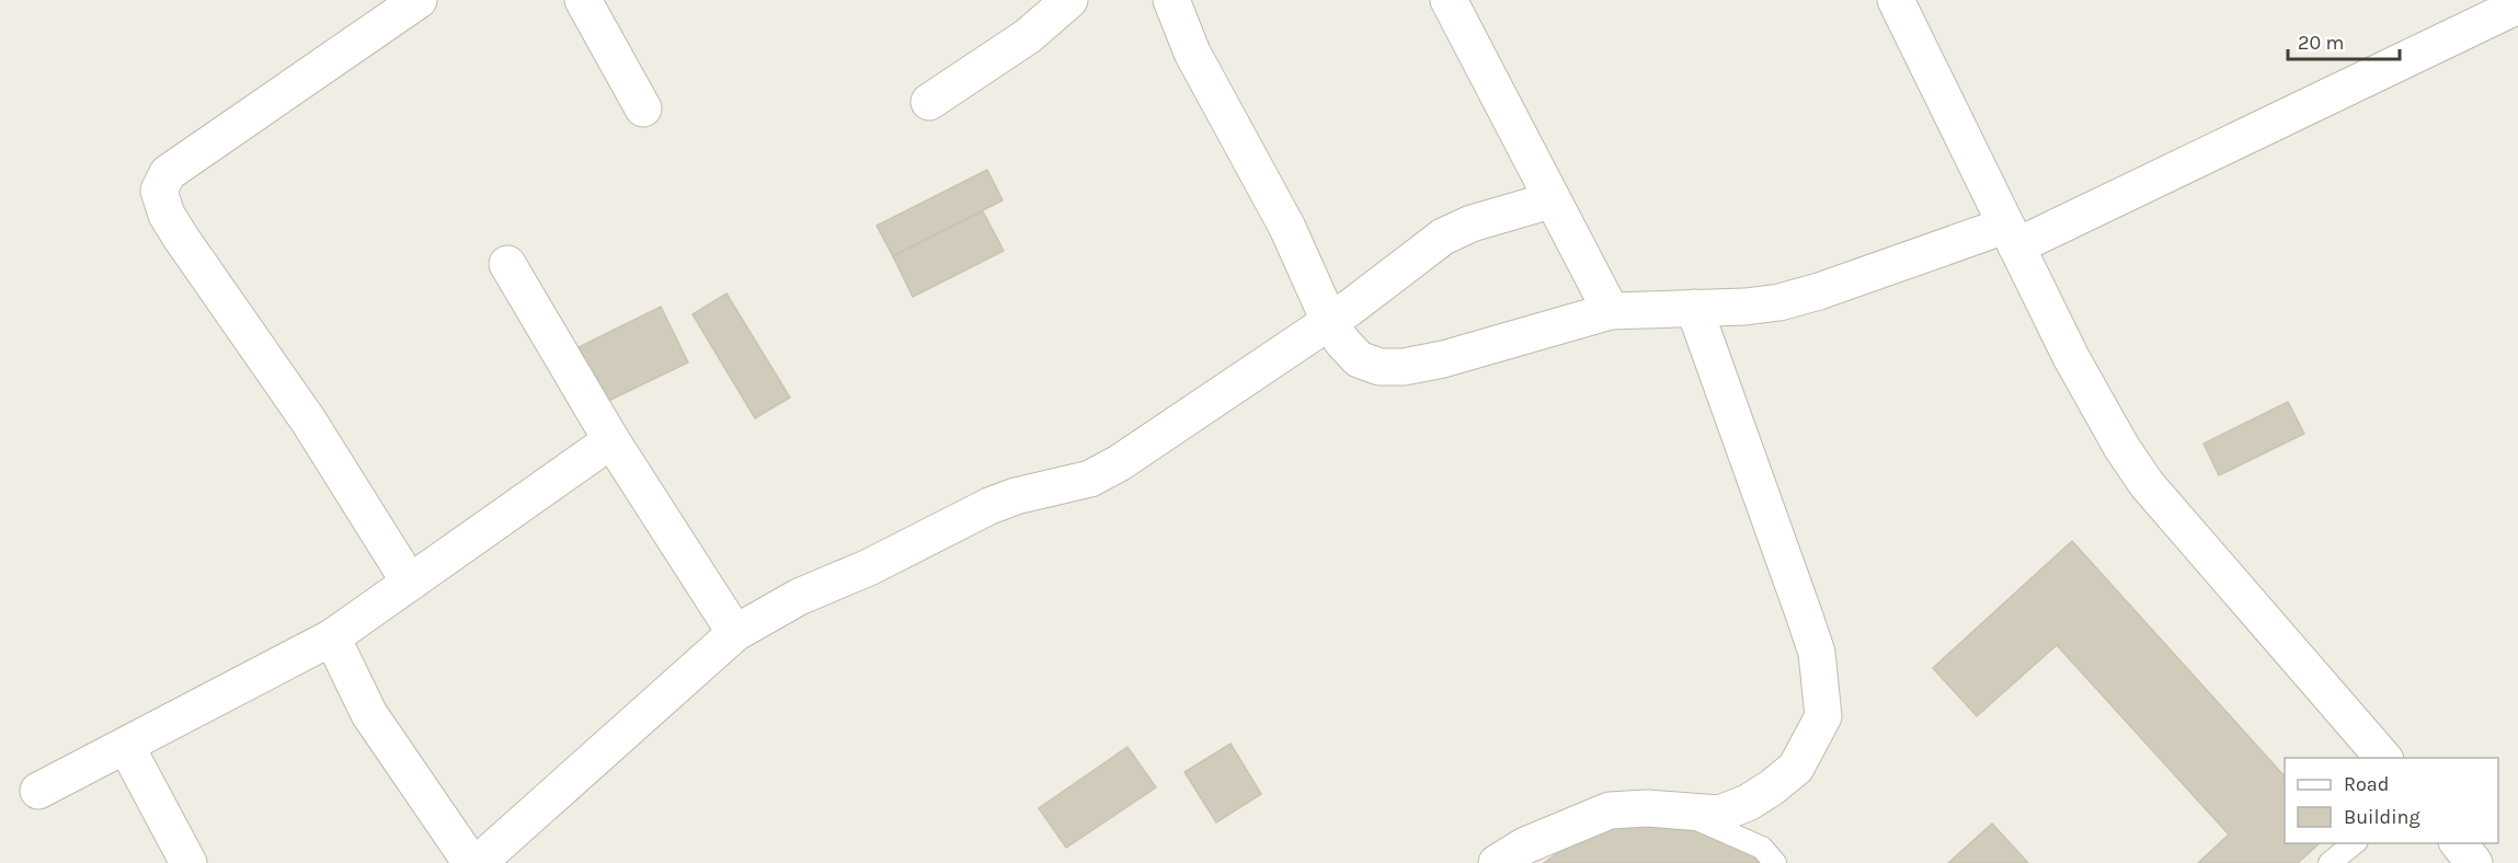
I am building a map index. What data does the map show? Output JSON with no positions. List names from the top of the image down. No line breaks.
{"legend":["Road","Building"],"scale_bar":"20 m"}
